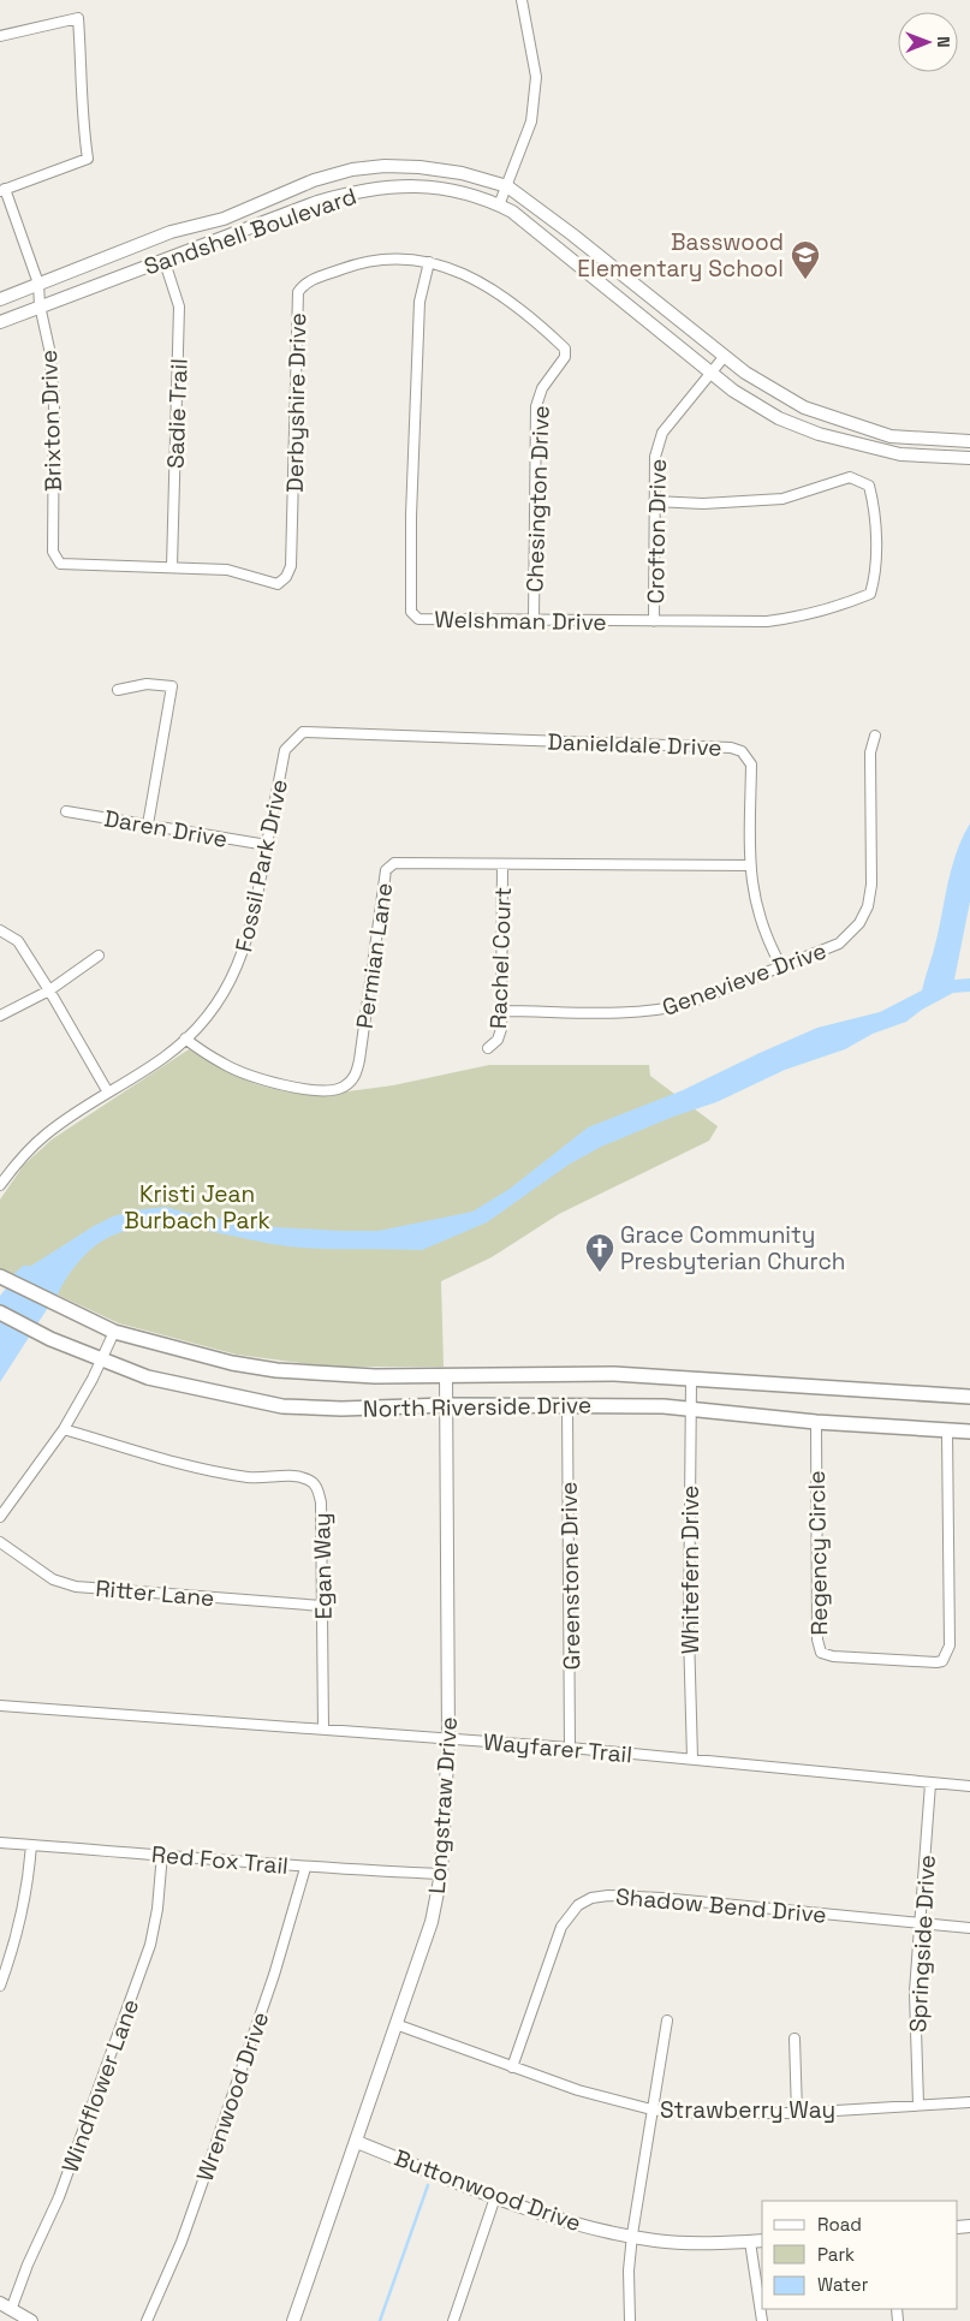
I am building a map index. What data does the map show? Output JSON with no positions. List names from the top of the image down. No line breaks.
{"streets":{"main road":["North Riverside Drive"],"street":["Sandshell Boulevard","Derbyshire Drive","Sadie Trail","Brixton Drive","Chesington Drive","Crofton Drive","Welshman Drive","Danieldale Drive","Daren Drive","Fossil Park Drive","Permian Lane","Rachel Court","Genevieve Drive","Regency Circle","Egan Way","Whitefern Drive","Greenstone Drive","Ritter Lane","Wayfarer Trail","Longstraw Drive","Red Fox Trail","Shadow Bend Drive","Springside Drive","Windflower Lane","Wrenwood Drive","Strawberry Way","Buttonwood Drive"]},"crossings":[["Sandshell Boulevard","Sadie Trail"],["Sandshell Boulevard","Brixton Drive"],["Sandshell Boulevard","Crofton Drive"],["Derbyshire Drive","Sadie Trail"],["Derbyshire Drive","Brixton Drive"],["Derbyshire Drive","Chesington Drive"],["Derbyshire Drive","Welshman Drive"],["Chesington Drive","Welshman Drive"],["Crofton Drive","Welshman Drive"],["Danieldale Drive","Fossil Park Drive"],["Danieldale Drive","Permian Lane"],["Danieldale Drive","Genevieve Drive"],["Daren Drive","Fossil Park Drive"],["Fossil Park Drive","Permian Lane"],["Permian Lane","Rachel Court"],["Rachel Court","Genevieve Drive"],["North Riverside Drive","Regency Circle"],["North Riverside Drive","Whitefern Drive"],["North Riverside Drive","Greenstone Drive"],["North Riverside Drive","Longstraw Drive"],["Egan Way","Ritter Lane"],["Egan Way","Wayfarer Trail"],["Whitefern Drive","Wayfarer Trail"],["Greenstone Drive","Wayfarer Trail"],["Wayfarer Trail","Longstraw Drive"],["Wayfarer Trail","Springside Drive"],["Longstraw Drive","Red Fox Trail"],["Longstraw Drive","Strawberry Way"],["Longstraw Drive","Buttonwood Drive"],["Red Fox Trail","Windflower Lane"],["Red Fox Trail","Wrenwood Drive"],["Shadow Bend Drive","Springside Drive"],["Shadow Bend Drive","Strawberry Way"],["Springside Drive","Strawberry Way"]],"parks":["Kristi Jean Burbach Park"],"places":{"school or university":["Basswood Elementary School"],"church":["Grace Community Presbyterian Church"]},"legend":["Road","Park","Water"],"north":"right"}
